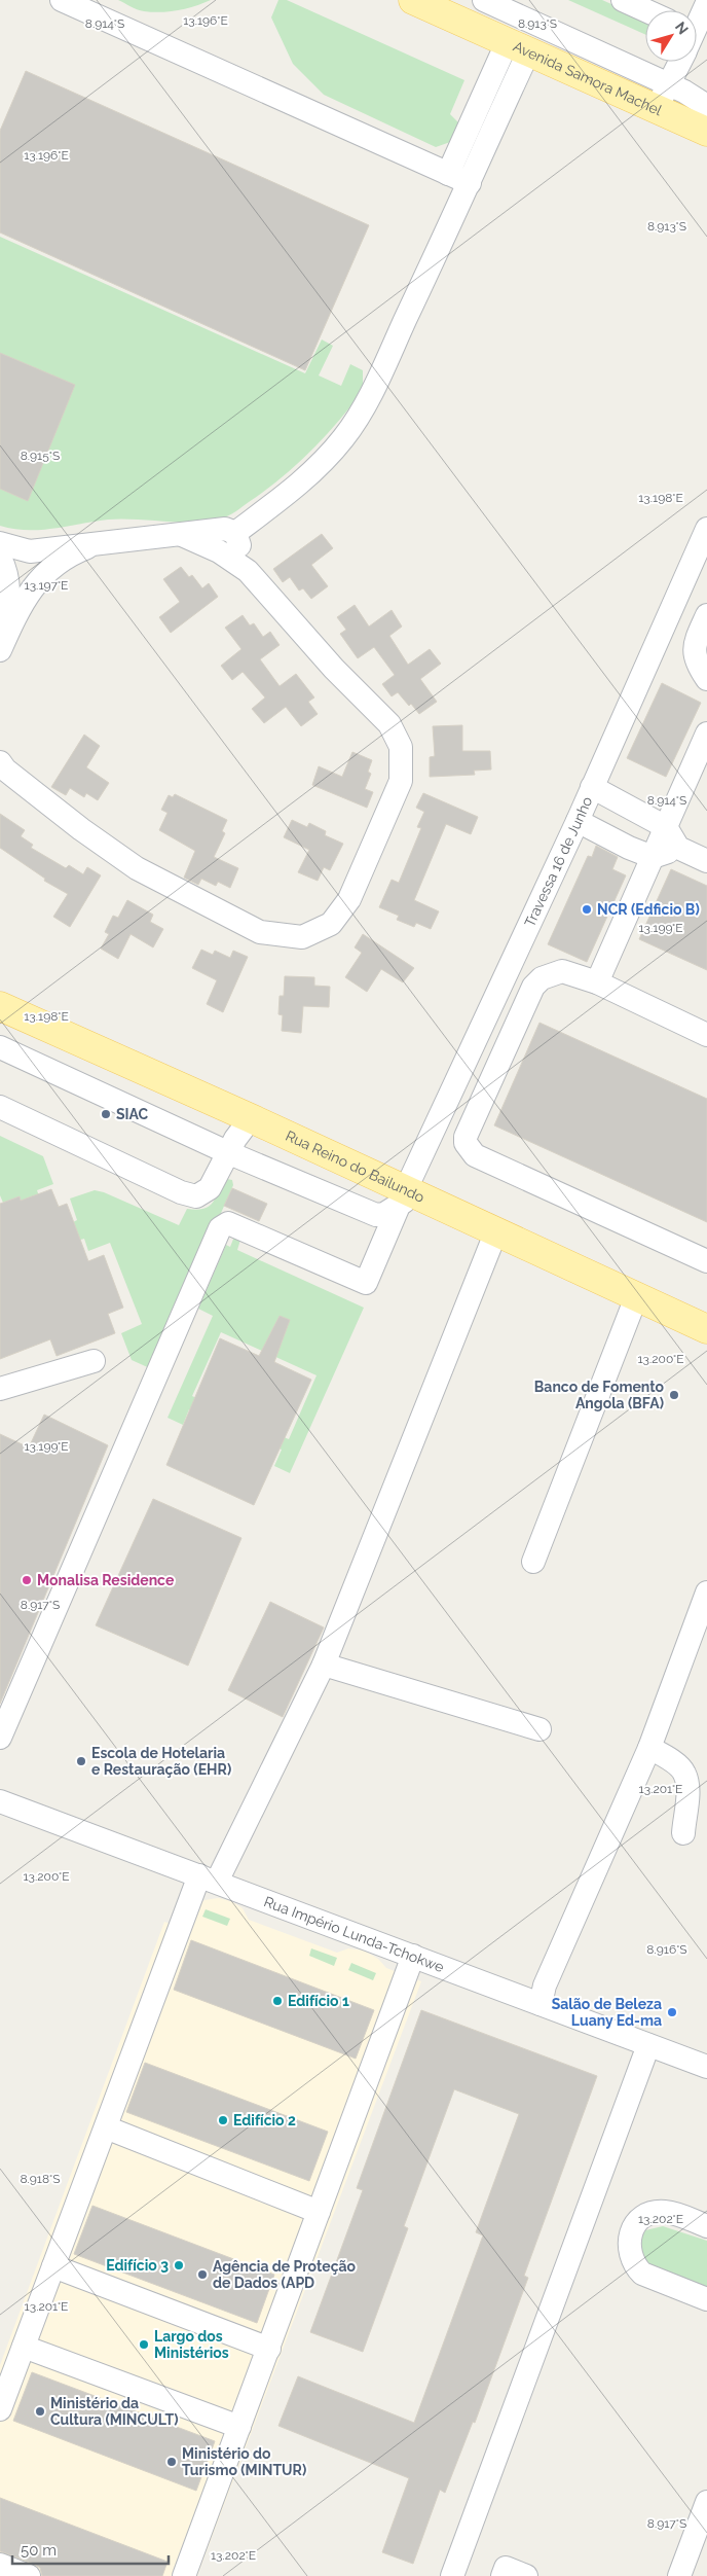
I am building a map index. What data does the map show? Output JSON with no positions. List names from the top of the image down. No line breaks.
{"streets":{"main road":["Avenida Samora Machel","Rua Reino do Bailundo"],"street":["Travessa 16 de Junho","Rua Império Lunda-Tchokwe"]},"crossings":[["Travessa 16 de Junho","Rua Reino do Bailundo"]],"places":["NCR (Edficio B)","SIAC","Banco de Fomento Angola (BFA)","Monalisa Residence","Escola de Hotelaria e Restauração (EHR)","Edifício 1","Salão de Beleza Luany Ed-ma","Edifício 2","Edifício 3","Agência de Proteção de Dados (APD","Largo dos Ministérios","Ministério da Cultura (MINCULT)","Ministério do Turismo (MINTUR)"],"scale_bar":"50 m","north":"top right","coordinates":["13.196°E","8.914°S","8.913°S","8.915°S","13.198°E","13.197°E","13.199°E","13.200°E","8.917°S","13.201°E","8.916°S","8.918°S","13.202°E"]}
